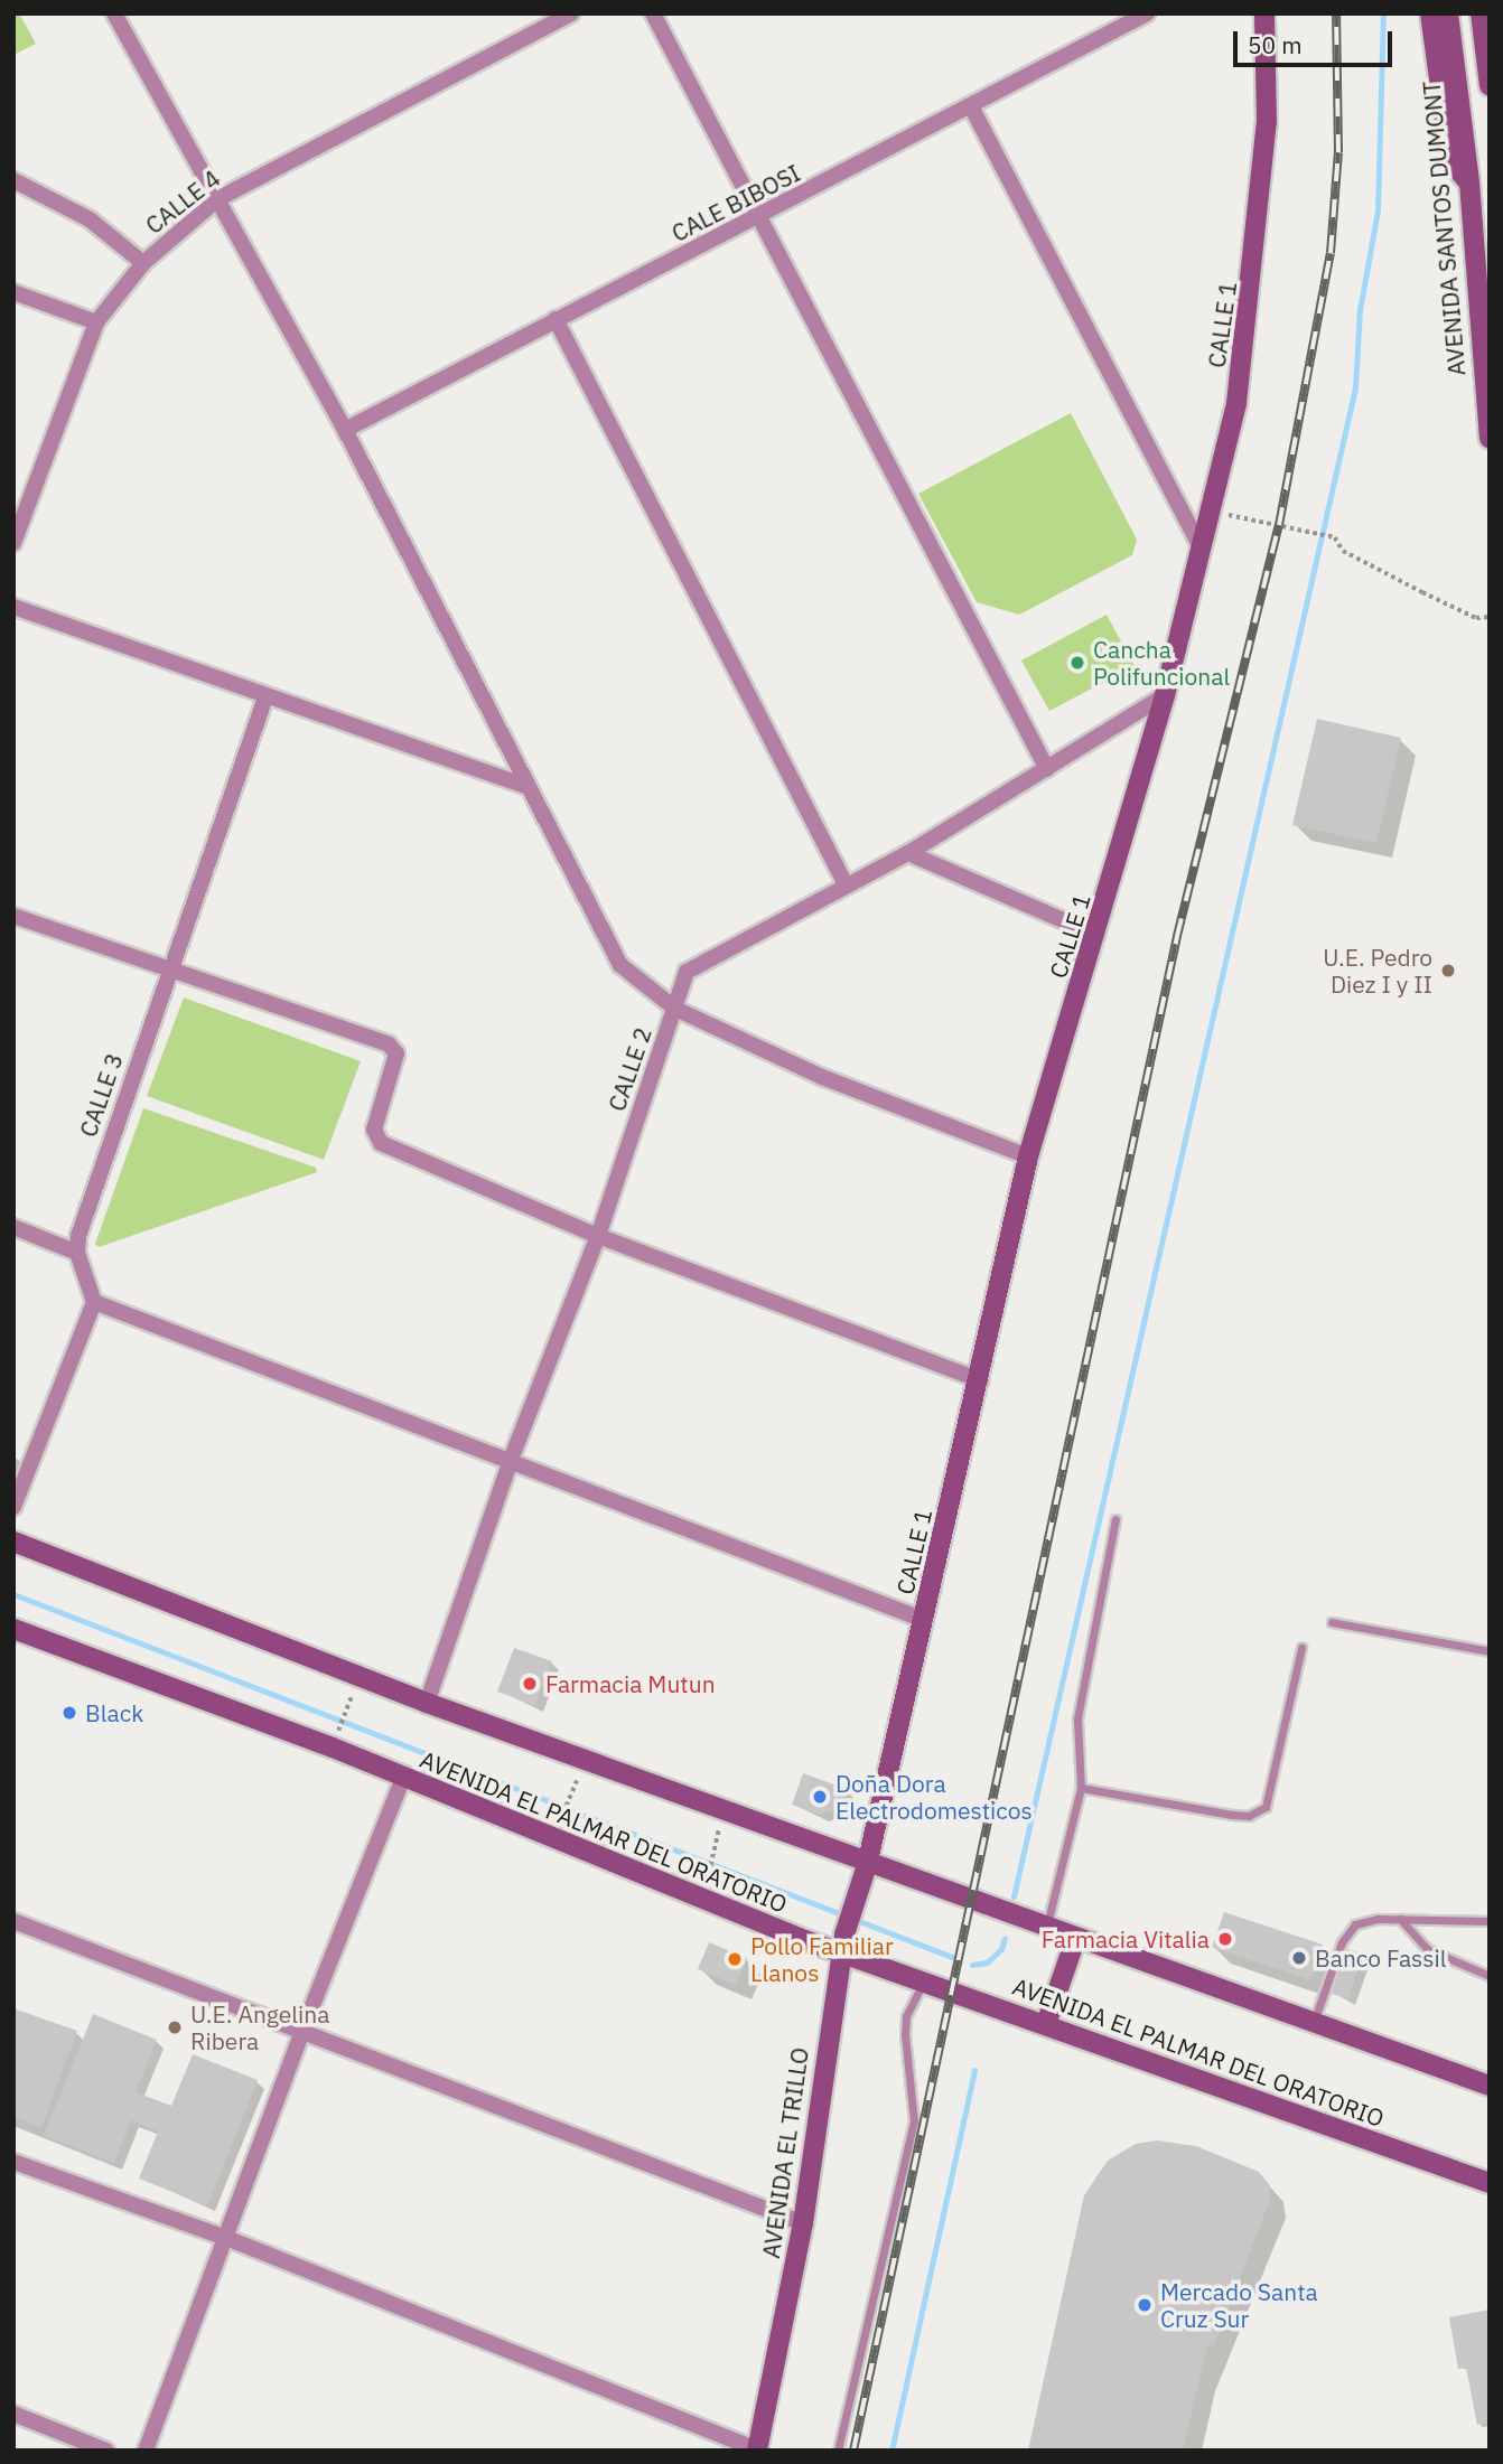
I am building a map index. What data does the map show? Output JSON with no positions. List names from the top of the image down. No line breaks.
{"streets":{"main road":["AVENIDA SANTOS DUMONT","CALLE 1","AVENIDA EL PALMAR DEL ORATORIO","AVENIDA EL TRILLO"],"street":["CALLE 4","CALE BIBOSI","CALLE 2","CALLE 3"]},"crossings":[["CALLE 1","CALLE 2"],["CALLE 1","AVENIDA EL TRILLO"],["AVENIDA EL PALMAR DEL ORATORIO","AVENIDA EL TRILLO"]],"places":["Cancha Polifuncional","U.E. Pedro Diez I y II","Farmacia Mutun","Black","Doña Dora Electrodomesticos","Farmacia Vitalia","Banco Fassil","Pollo Familiar Llanos","U.E. Angelina Ribera","Mercado Santa Cruz Sur"],"scale_bar":"50 m"}
